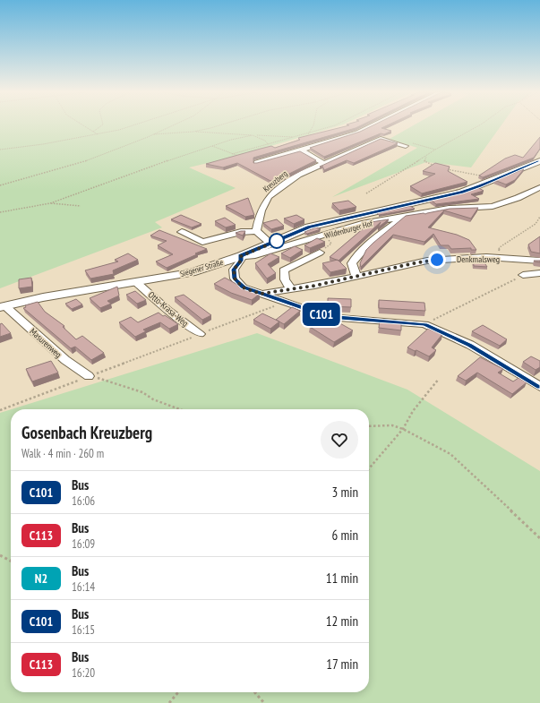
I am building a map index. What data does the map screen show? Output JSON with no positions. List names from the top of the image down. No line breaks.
{"streets":{"main road":["Siegener Straße"],"street":["Kreuzberg","Wildenburger Hof","Denkmalsweg","Otto-Krasa-Weg","Masurenweg"]},"crossings":[["Wildenburger Hof","Siegener Straße"],["Siegener Straße","Otto-Krasa-Weg"],["Siegener Straße","Masurenweg"]],"lines":["bus line C101"],"page":{"on_map":"C101","heading":["Gosenbach Kreuzberg","Walk · 4 min · 260 m"],"list":[{"mark":"C101","name":"Bus","note":"16:06","value":"3 min"},{"mark":"C113","name":"Bus","note":"16:09","value":"6 min"},{"mark":"N2","name":"Bus","note":"16:14","value":"11 min"},{"mark":"C101","name":"Bus","note":"16:15","value":"12 min"},{"mark":"C113","name":"Bus","note":"16:20","value":"17 min"}]}}
